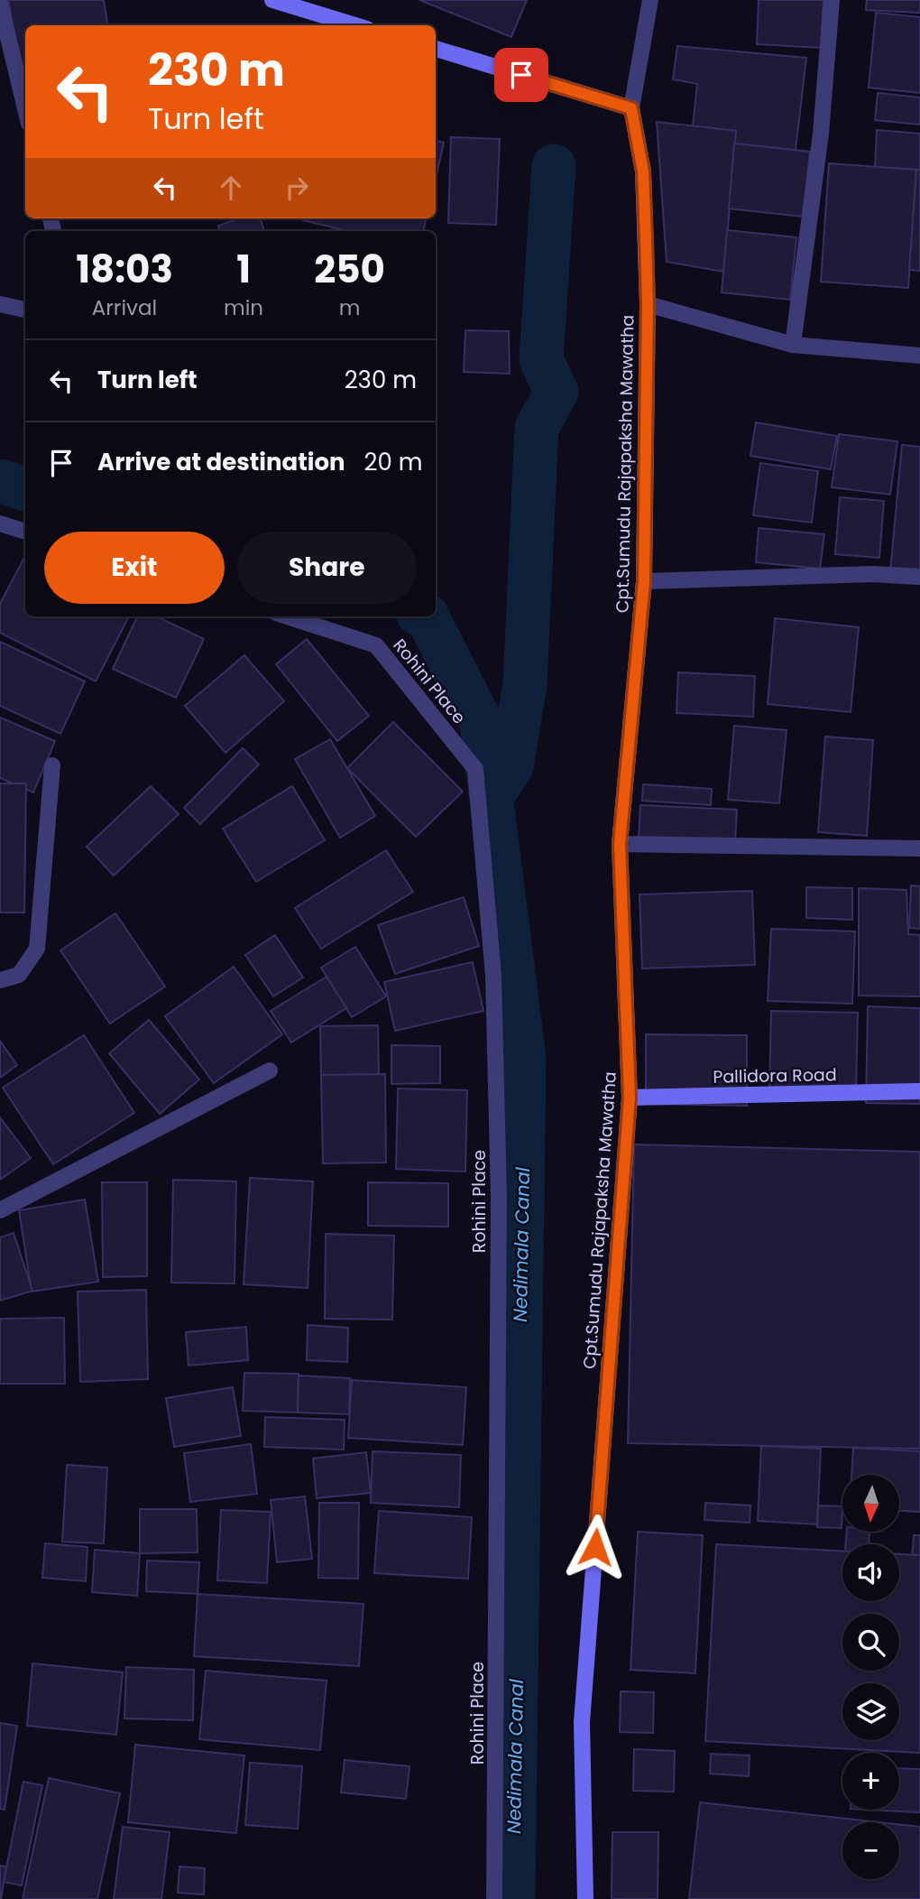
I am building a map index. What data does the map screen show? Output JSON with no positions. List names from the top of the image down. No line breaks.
{"streets":{"main road":["Cpt.Sumudu Rajapaksha Mawatha","Pallidora Road"],"street":["Rohini Place"]},"crossings":[["Cpt.Sumudu Rajapaksha Mawatha","Pallidora Road"]],"water":["Nedimala Canal"],"north":"bottom","page":{"turn":["230 m","Turn left"],"eta":["18:03","Arrival","1","min","250","m"],"list":[{"name":"Turn left","value":"230 m"},{"name":"Arrive at destination","value":"20 m"}],"buttons":["Exit","Share"],"map_buttons":["+","−"]}}
